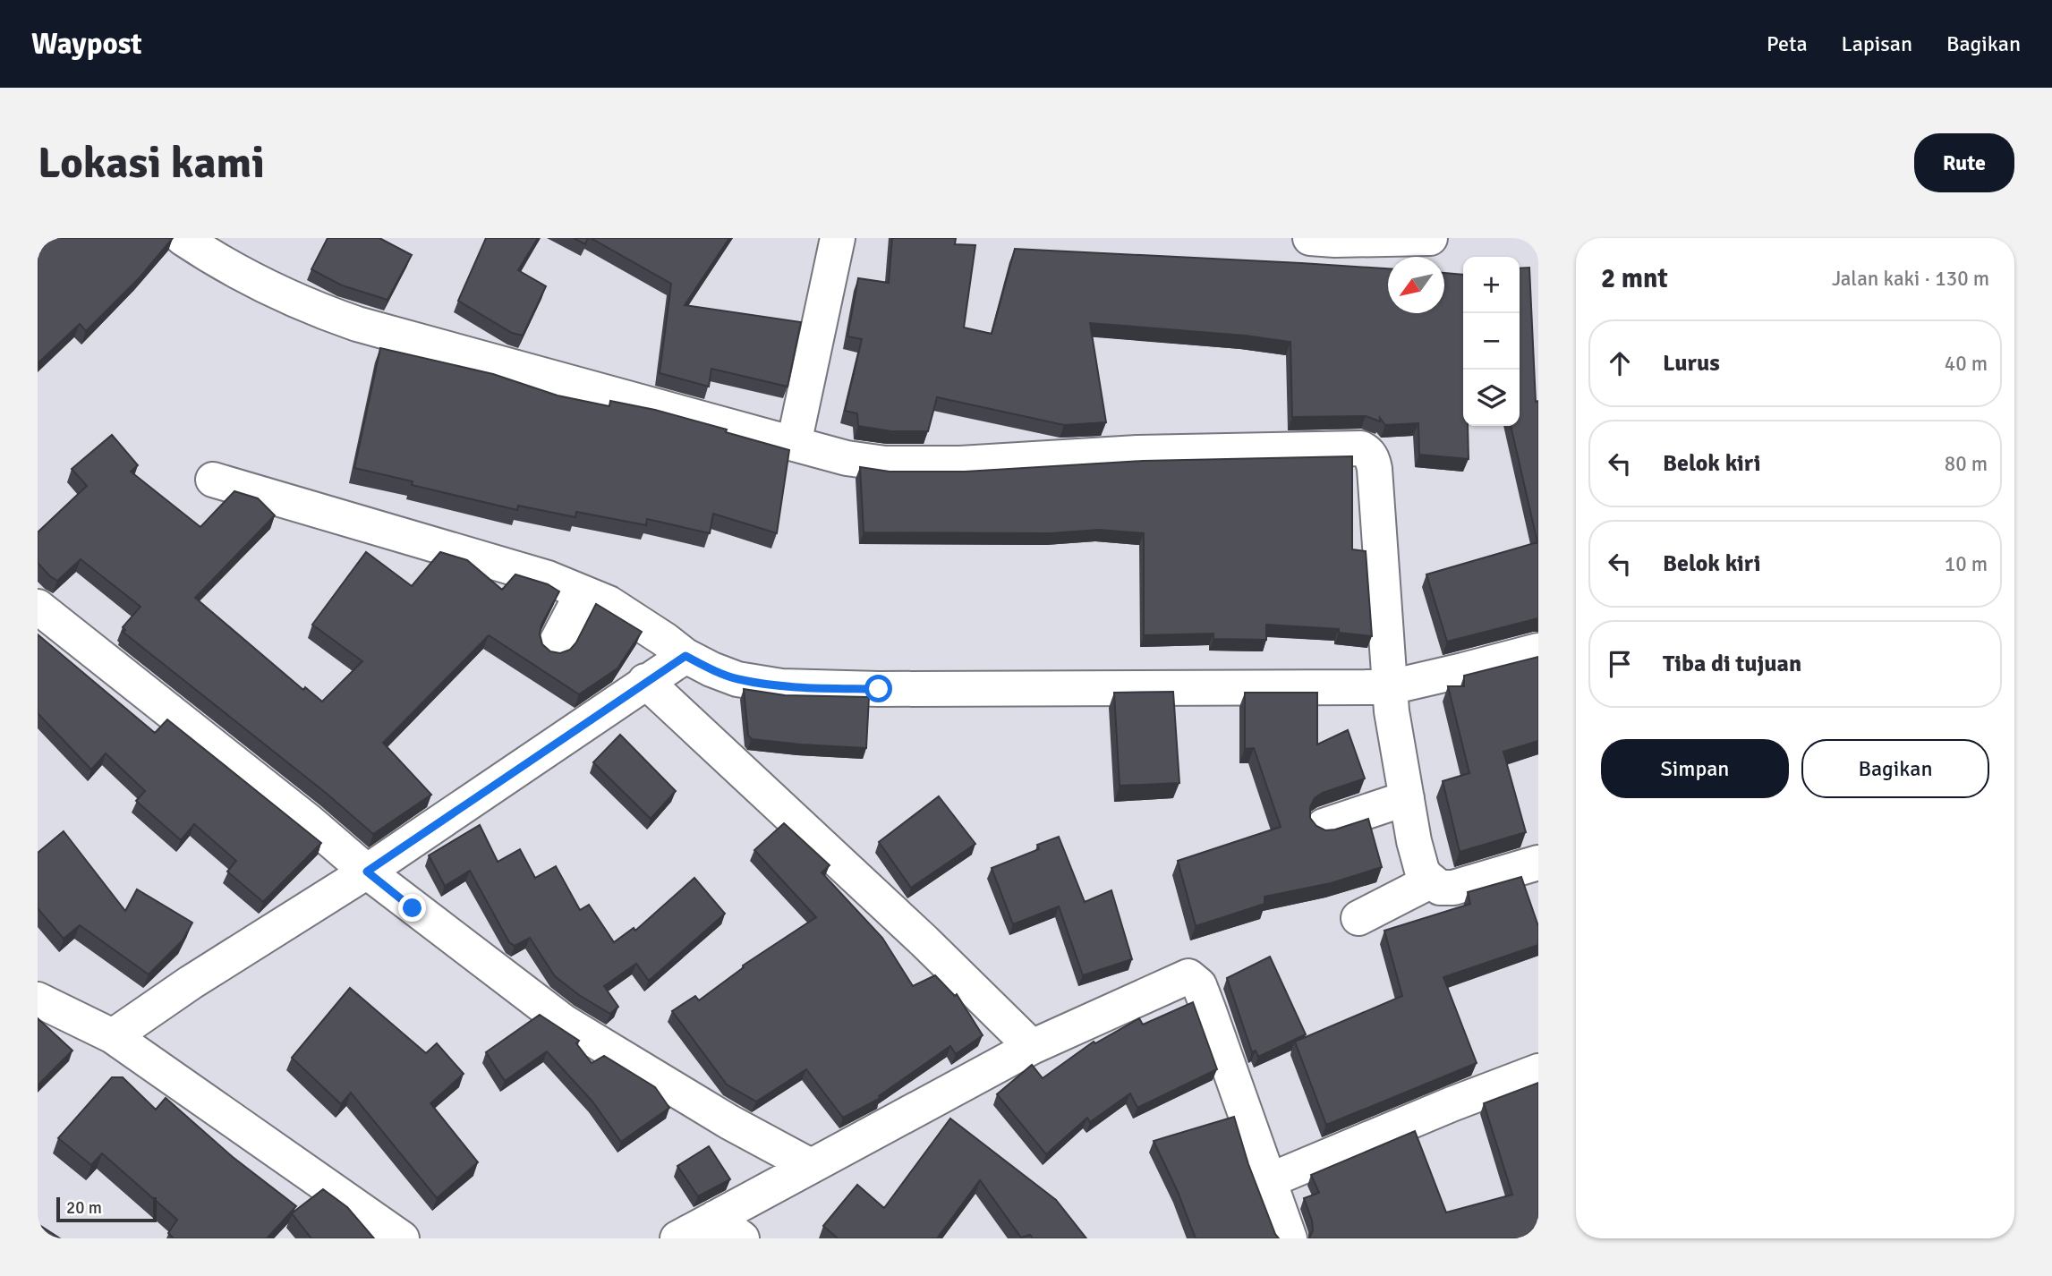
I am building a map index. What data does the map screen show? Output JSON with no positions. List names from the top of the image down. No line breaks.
{"scale_bar":"20 m","north":"bottom left","page":{"header":"Waypost","nav":["Peta","Lapisan","Bagikan"],"buttons":["Rute",["Simpan","Bagikan"]],"title":"Lokasi kami","heading":["2 mnt","Jalan kaki · 130 m"],"map_buttons":["+","−"],"list":[["Lurus","40 m"],["Belok kiri","80 m"],["Belok kiri","10 m"],"Tiba di tujuan"],"scale":"20 m"}}
